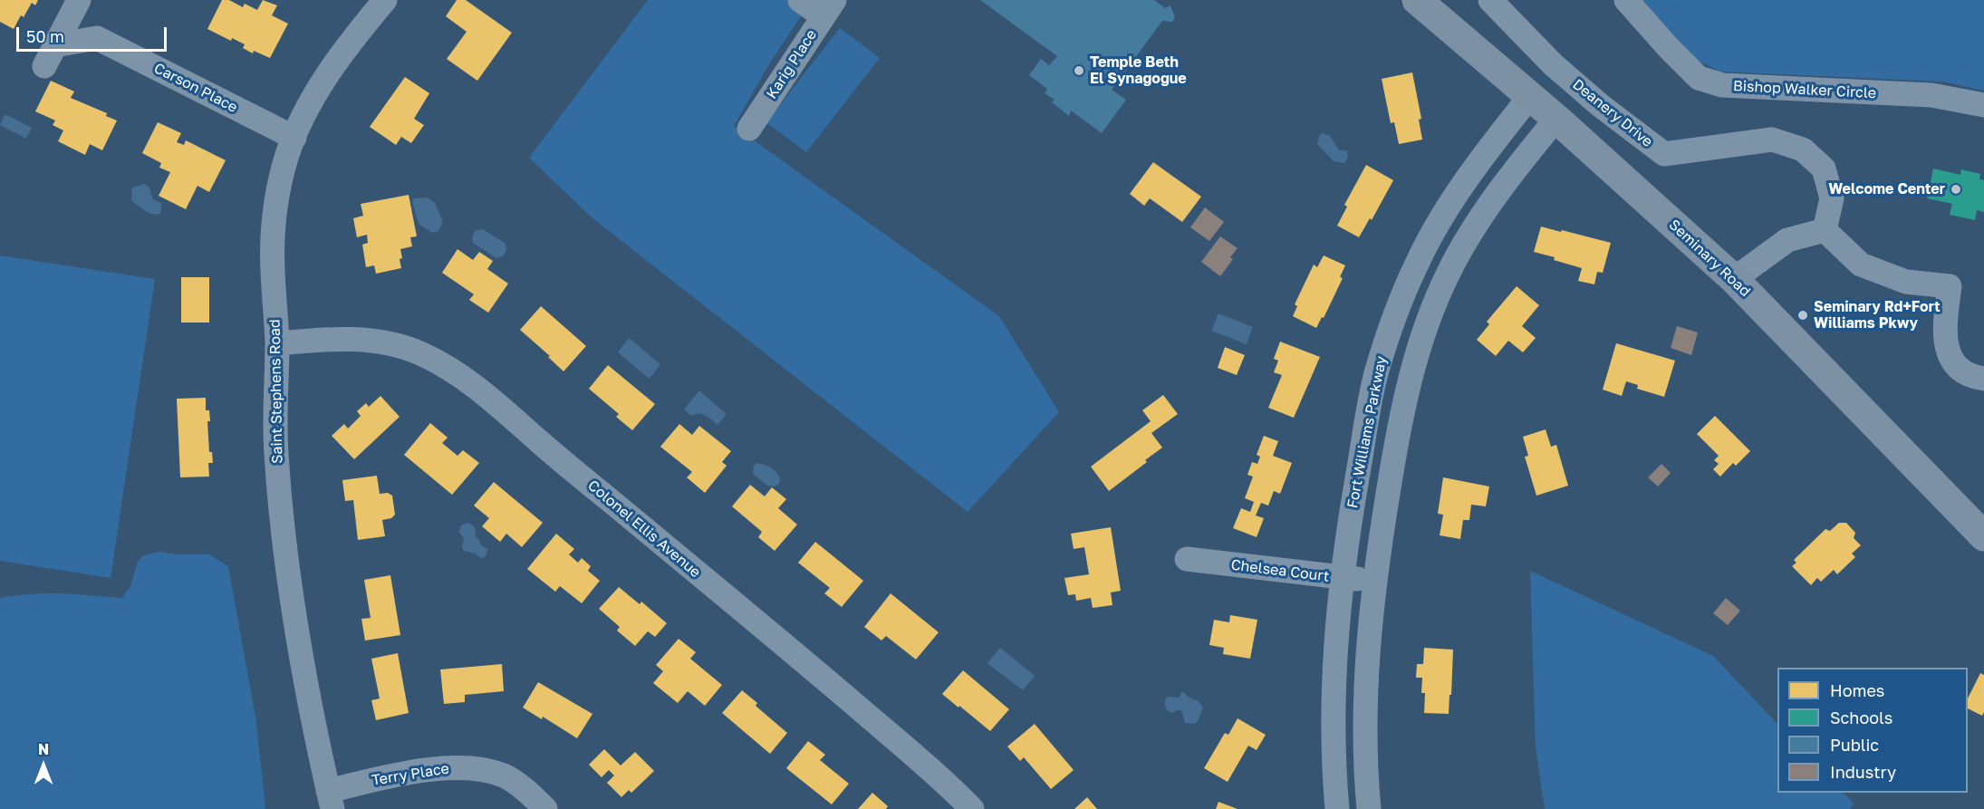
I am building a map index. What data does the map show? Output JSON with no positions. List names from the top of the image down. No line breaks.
{"streets":{"main road":["Seminary Road"],"street":["Karig Place","Carson Place","Bishop Walker Circle","Deanery Drive","Saint Stephens Road","Fort Williams Parkway","Colonel Ellis Avenue","Chelsea Court","Terry Place"]},"crossings":[["Carson Place","Saint Stephens Road"],["Seminary Road","Fort Williams Parkway"],["Saint Stephens Road","Colonel Ellis Avenue"],["Saint Stephens Road","Terry Place"],["Fort Williams Parkway","Chelsea Court"]],"places":["Temple Beth El Synagogue","Welcome Center","Seminary Rd+Fort Williams Pkwy"],"legend":["Homes","Schools","Public","Industry"],"scale_bar":"50 m","north":"top"}
